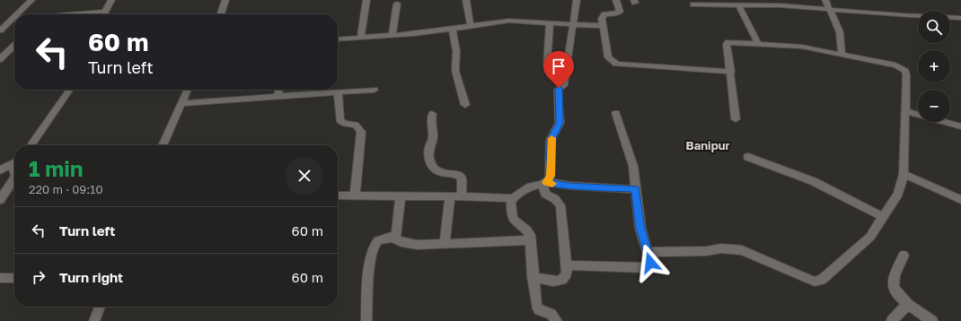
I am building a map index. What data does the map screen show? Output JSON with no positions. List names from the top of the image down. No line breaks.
{"districts":["Banipur"],"page":{"map_buttons":["+","−"],"turn":["60 m","Turn left"],"heading":["1 min","220 m · 09:10"],"list":[{"name":"Turn left","value":"60 m"},{"name":"Turn right","value":"60 m"}]}}
